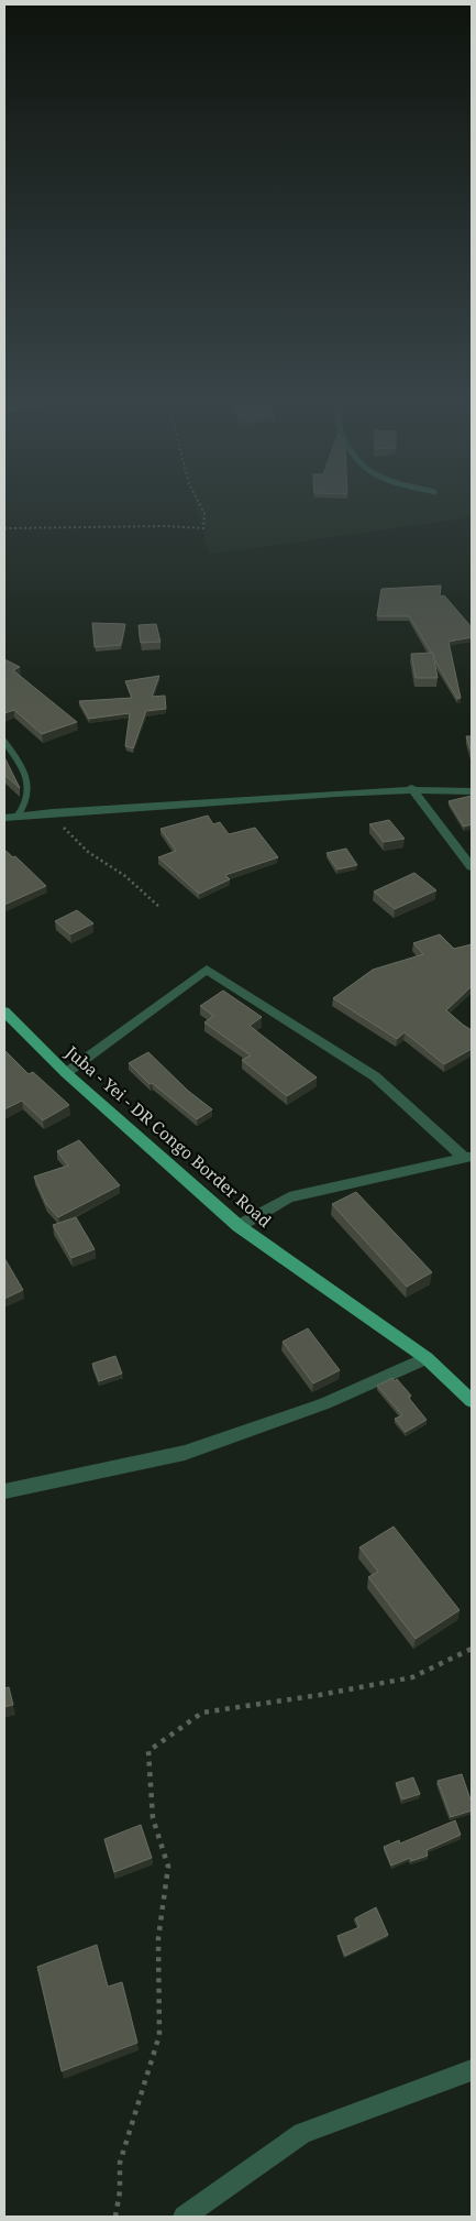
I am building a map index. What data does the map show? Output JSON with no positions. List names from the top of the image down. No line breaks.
{"streets":{"main road":["Juba - Yei - DR Congo Border Road"]}}
